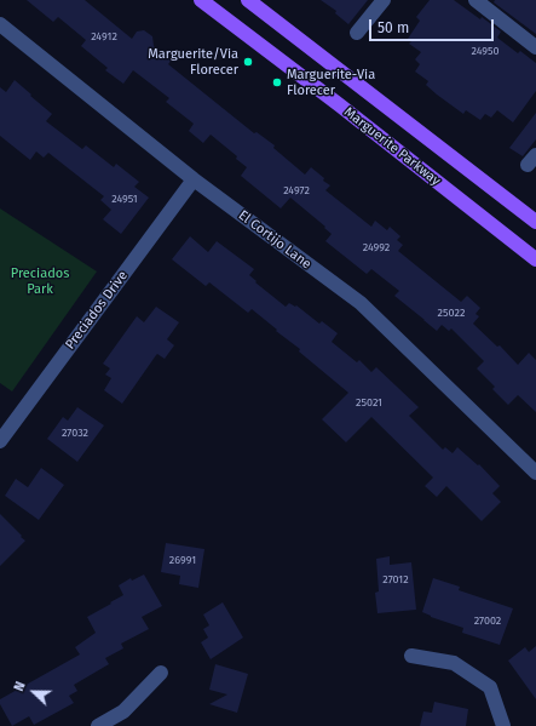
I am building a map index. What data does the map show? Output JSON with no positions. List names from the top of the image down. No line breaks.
{"streets":{"main road":["Marguerite Parkway"],"street":["El Cortijo Lane","Preciados Drive"]},"crossings":[["El Cortijo Lane","Preciados Drive"]],"parks":["Preciados Park"],"places":["Marguerite/Via Florecer","Marguerite-Via Florecer"],"house_numbers":["24912","24950","24972","24951","24992","25022","25021","27032","26991","27012","27002"],"scale_bar":"50 m","north":"left"}
